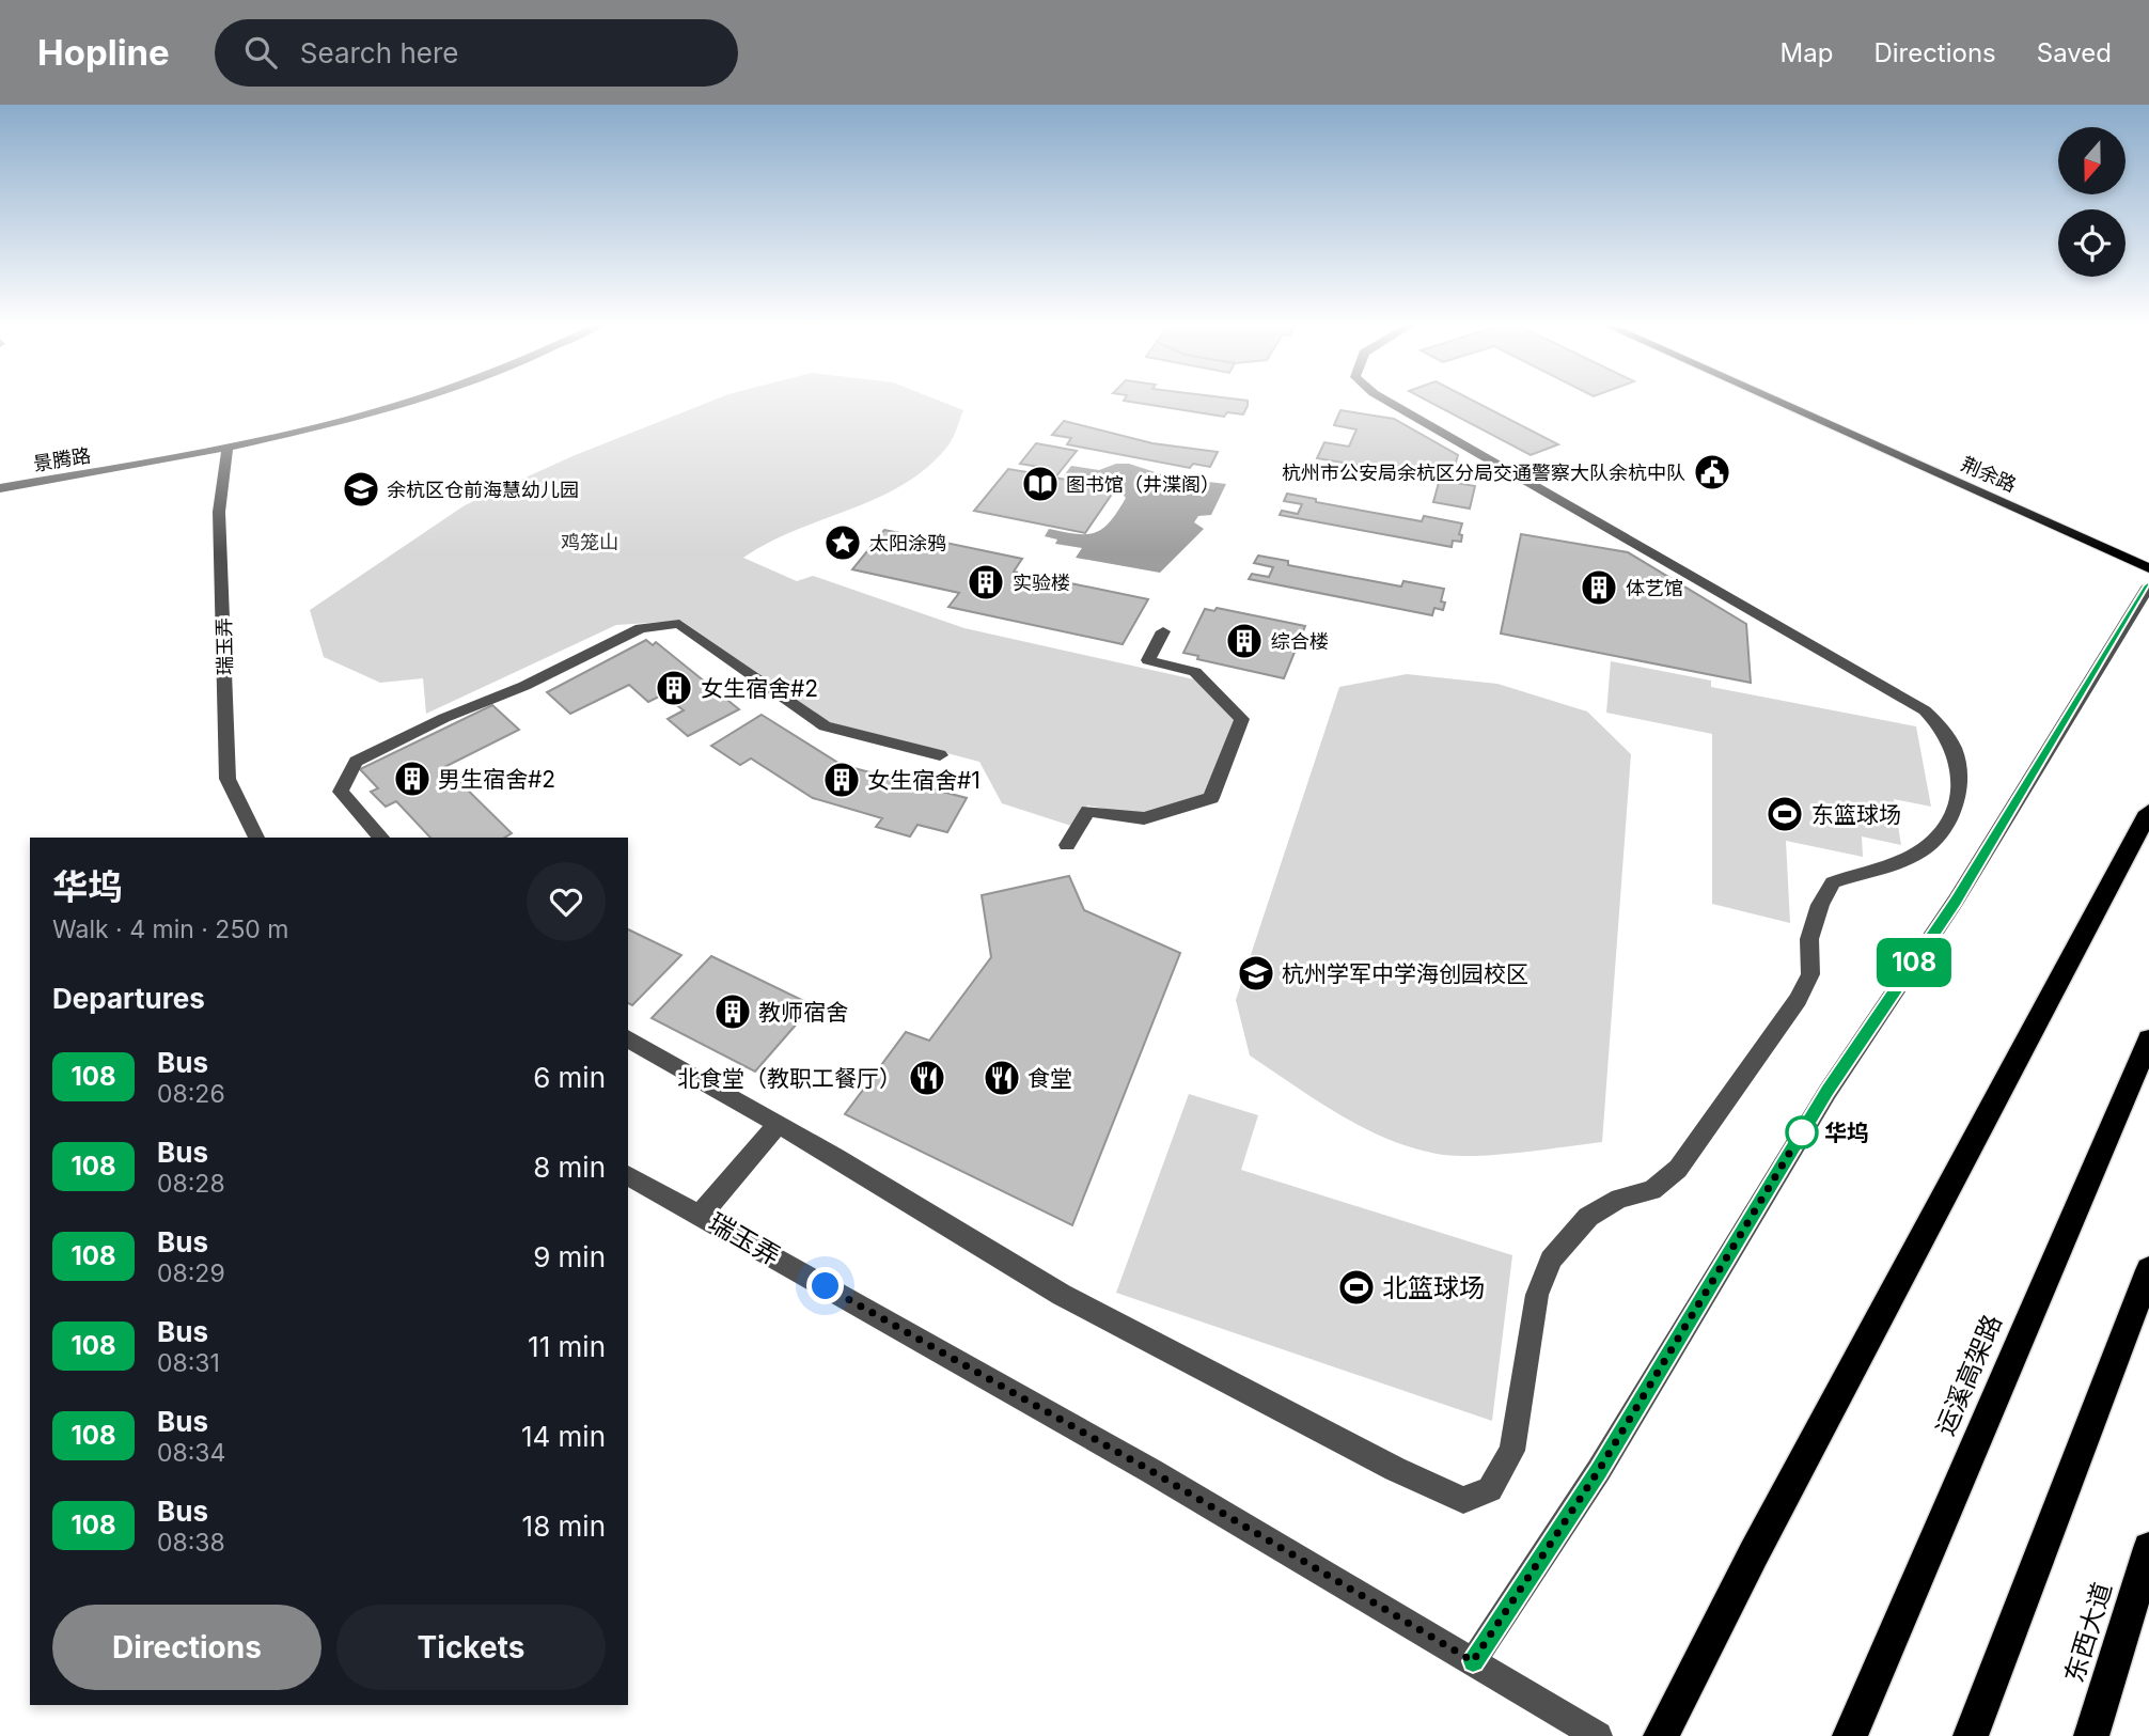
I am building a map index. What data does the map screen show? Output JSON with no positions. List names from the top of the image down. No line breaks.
{"streets":{"highway":["运溪高架路","东西大道"],"main road":["荆余路"],"street":["景腾路","瑞玉弄"]},"crossings":[["景腾路","瑞玉弄"]],"parks":["鸡笼山"],"places":{"public building":["杭州市公安局余杭区分局交通警察大队余杭中队"],"library":["图书馆（井渫阁）"],"school or university":["余杭区仓前海慧幼儿园","杭州学军中学海创园校区"],"place":["太阳涂鸦"],"building":["实验楼","体艺馆","综合楼","女生宿舍#2","男生宿舍#2","女生宿舍#1","教师宿舍"],"sports":["东篮球场","北篮球场"],"restaurant":["北食堂（教职工餐厅）","食堂"],"other":["华坞"]},"lines":["bus line 108"],"north":"bottom","page":{"header":"Hopline","search":"Search here","nav":["Map","Directions","Saved"],"on_map":"108","heading":[["华坞","Walk · 4 min · 250 m"],"Departures"],"list":[{"mark":"108","name":"Bus","note":"08:26","value":"6 min"},{"mark":"108","name":"Bus","note":"08:28","value":"8 min"},{"mark":"108","name":"Bus","note":"08:29","value":"9 min"},{"mark":"108","name":"Bus","note":"08:31","value":"11 min"},{"mark":"108","name":"Bus","note":"08:34","value":"14 min"},{"mark":"108","name":"Bus","note":"08:38","value":"18 min"}],"buttons":["Directions","Tickets"]}}
